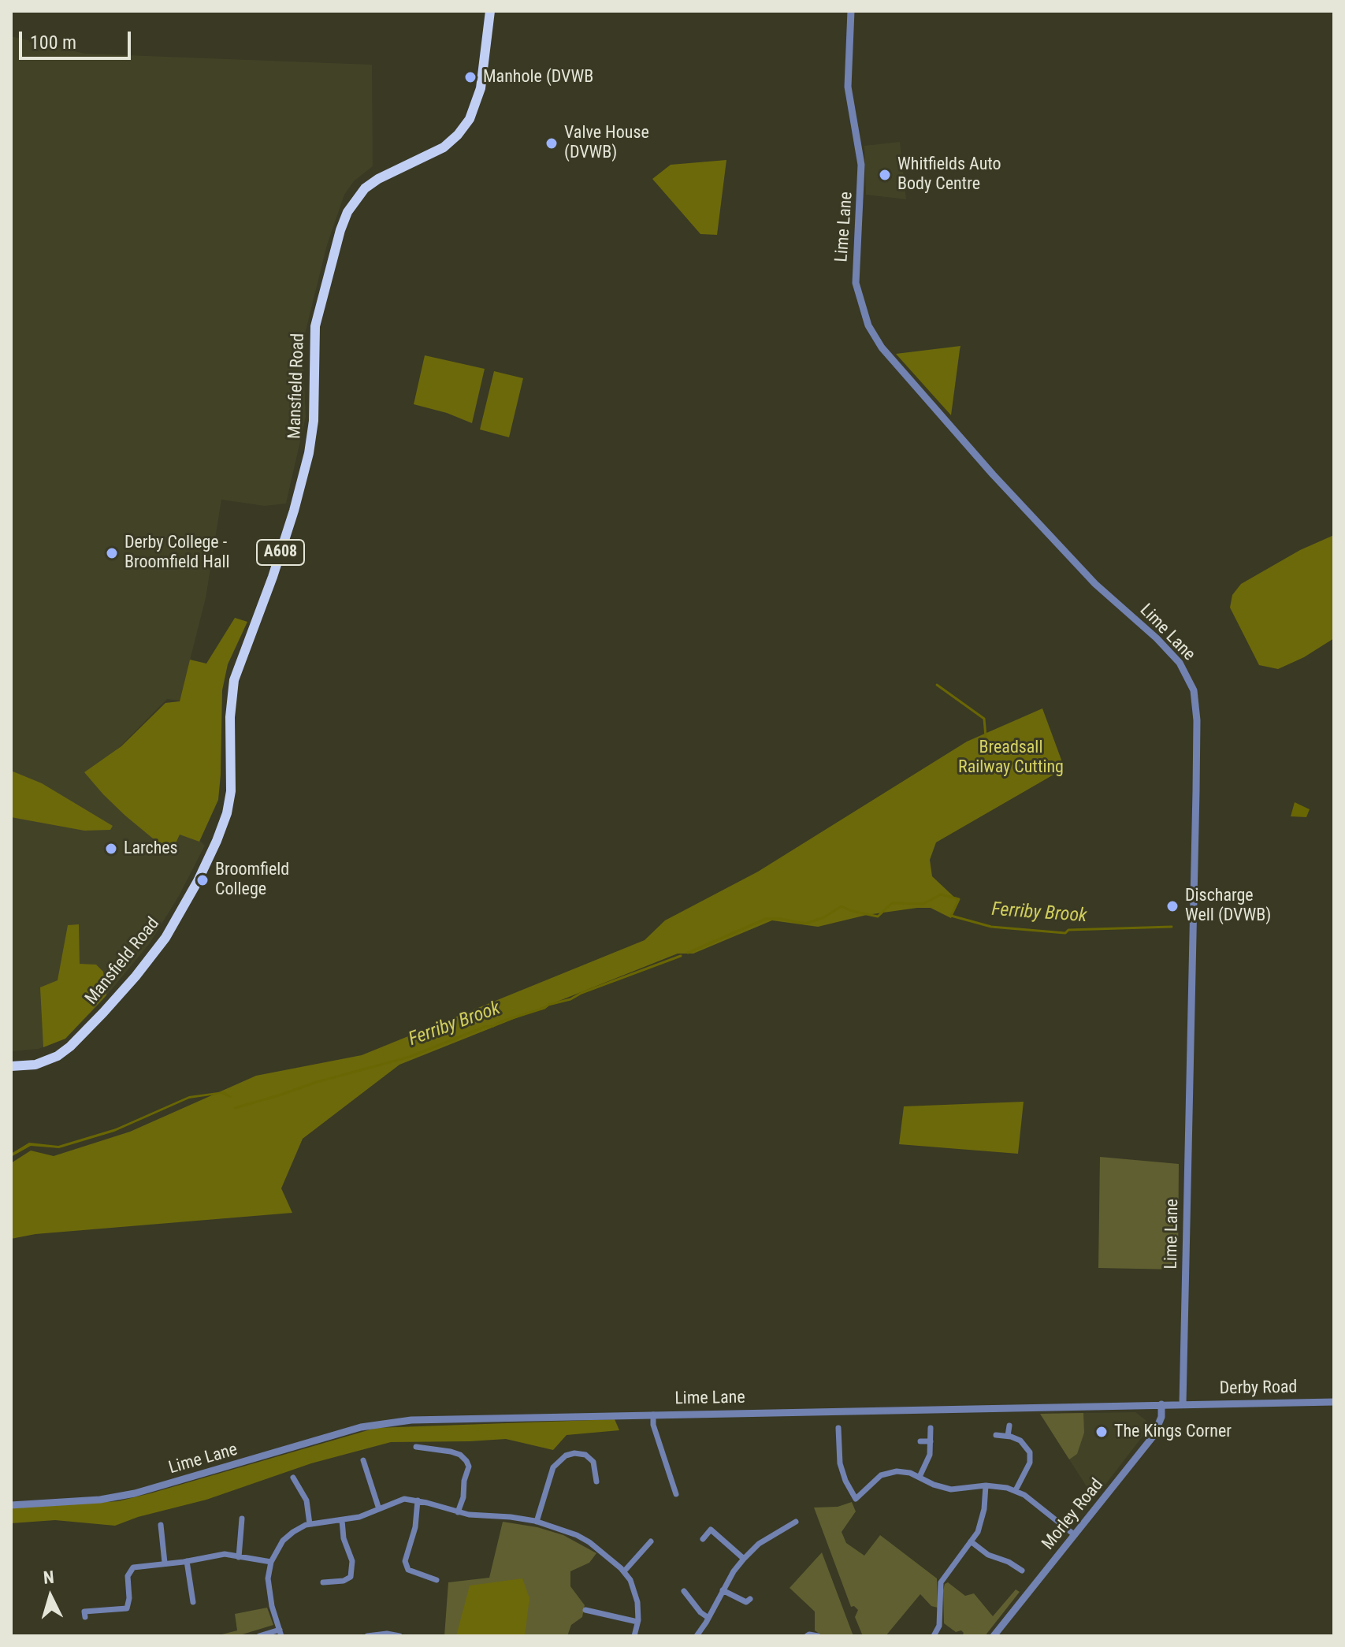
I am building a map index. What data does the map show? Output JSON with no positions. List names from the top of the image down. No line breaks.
{"streets":{"main road":["Mansfield Road","A608"],"street":["Lime Lane","Derby Road","Morley Road"]},"crossings":[["Lime Lane","Derby Road"],["Lime Lane","Morley Road"]],"water":["Ferriby Brook"],"parks":["Breadsall Railway Cutting"],"places":["Manhole (DVWB","Valve House (DVWB)","Whitfields Auto Body Centre","Derby College - Broomfield Hall","Larches","Broomfield College","Discharge Well (DVWB)","The Kings Corner"],"scale_bar":"100 m","north":"top"}
